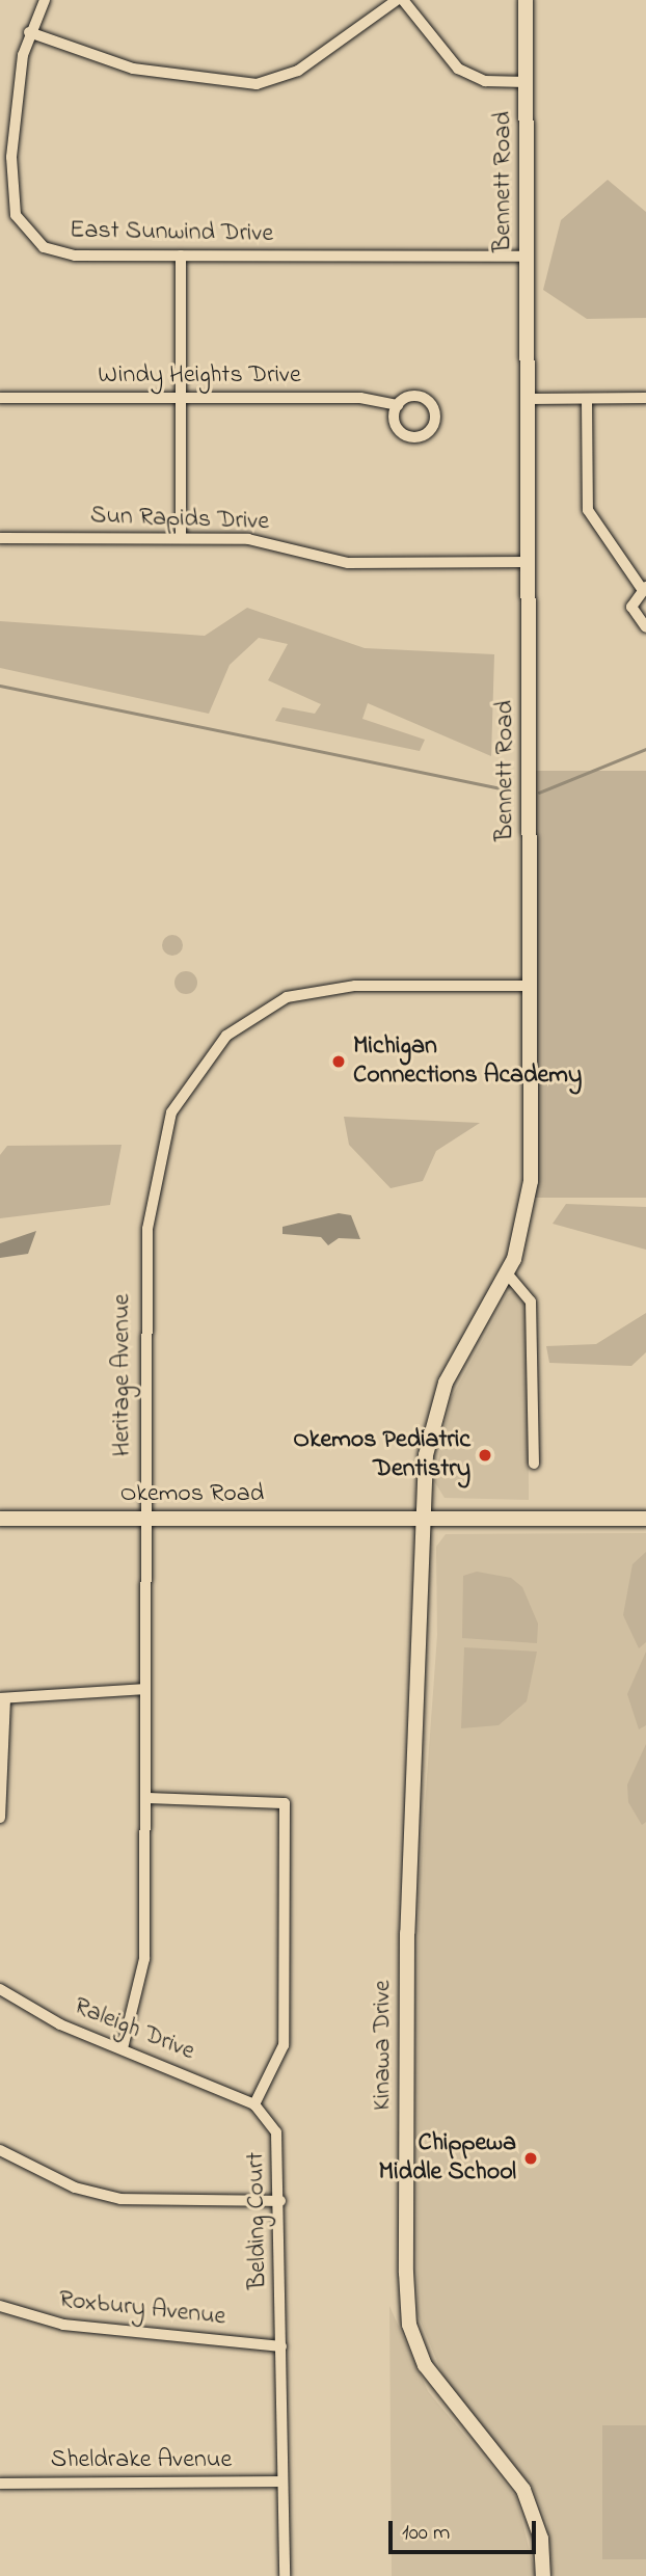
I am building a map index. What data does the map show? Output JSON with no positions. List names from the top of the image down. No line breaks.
{"streets":{"street":["Bennett Road","East Sunwind Drive","Windy Heights Drive","Sun Rapids Drive","Heritage Avenue","Okemos Road","Raleigh Drive","Kinawa Drive","Belding Court","Roxbury Avenue","Sheldrake Avenue"]},"crossings":[["Bennett Road","East Sunwind Drive"],["Bennett Road","Sun Rapids Drive"],["Bennett Road","Heritage Avenue"],["Bennett Road","Okemos Road"],["Bennett Road","Kinawa Drive"],["Heritage Avenue","Okemos Road"],["Heritage Avenue","Raleigh Drive"],["Okemos Road","Kinawa Drive"],["Raleigh Drive","Belding Court"],["Belding Court","Roxbury Avenue"],["Belding Court","Sheldrake Avenue"]],"places":["Michigan Connections Academy","Okemos Pediatric Dentistry","Chippewa Middle School"],"scale_bar":"100 m"}
